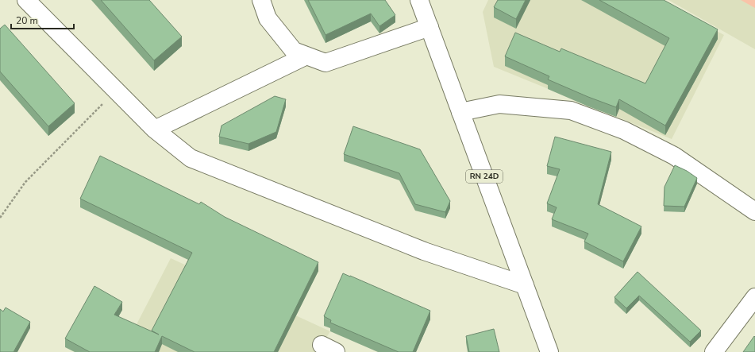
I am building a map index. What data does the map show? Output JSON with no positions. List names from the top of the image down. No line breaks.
{"streets":{"street":["RN 24D"]},"scale_bar":"20 m"}
